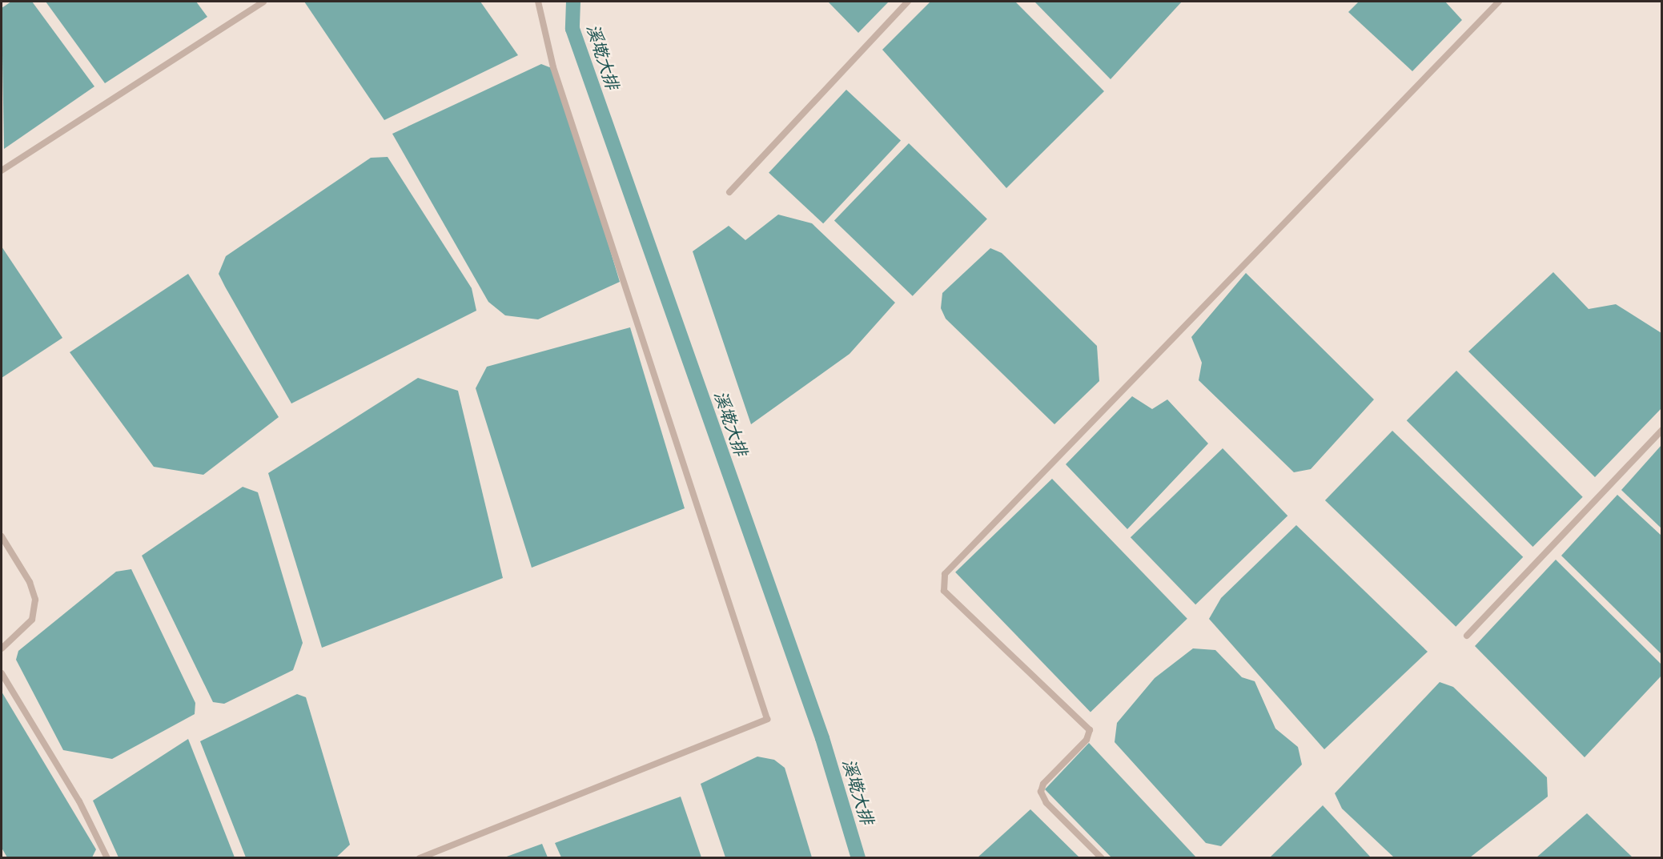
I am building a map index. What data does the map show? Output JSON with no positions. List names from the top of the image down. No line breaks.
{"water":["溪墘大排"]}
